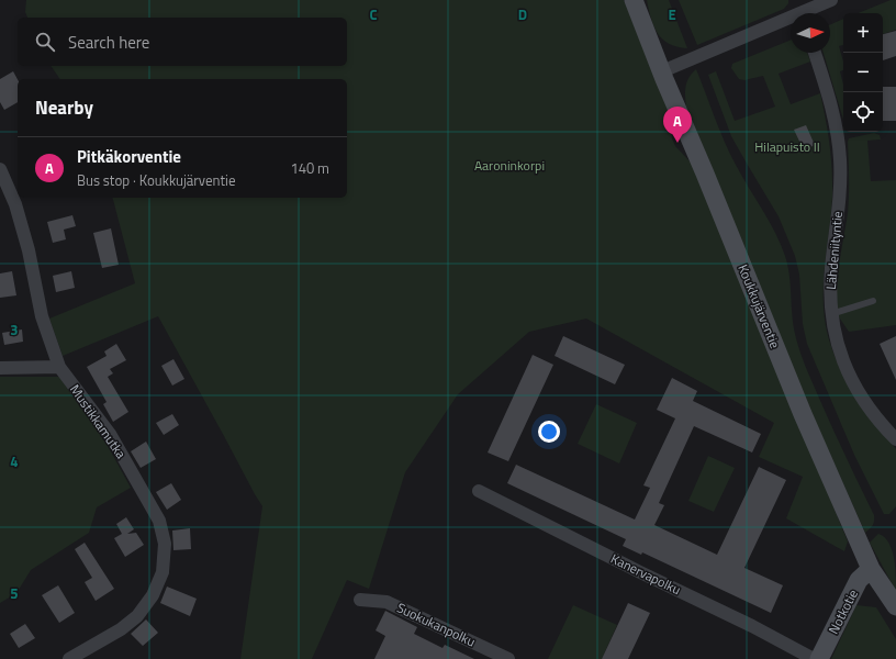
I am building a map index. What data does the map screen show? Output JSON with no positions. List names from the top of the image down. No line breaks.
{"streets":{"street":["Lähdeniityntie","Koukkujärventie","Mustikkamutka","Kanervapolku","Notkotie","Suokukanpolku"]},"crossings":[["Koukkujärventie","Notkotie"]],"parks":["Hilapuisto II","Aaroninkorpi"],"north":"right","page":{"map_buttons":["+","−"],"search":"Search here","heading":"Nearby","pins":"A","list":[{"mark":"A","name":"Pitkäkorventie","note":"Bus stop · Koukkujärventie","value":"140 m"}]},"grid":{"columns":["C","D","E"],"rows":["3","4","5"]}}
